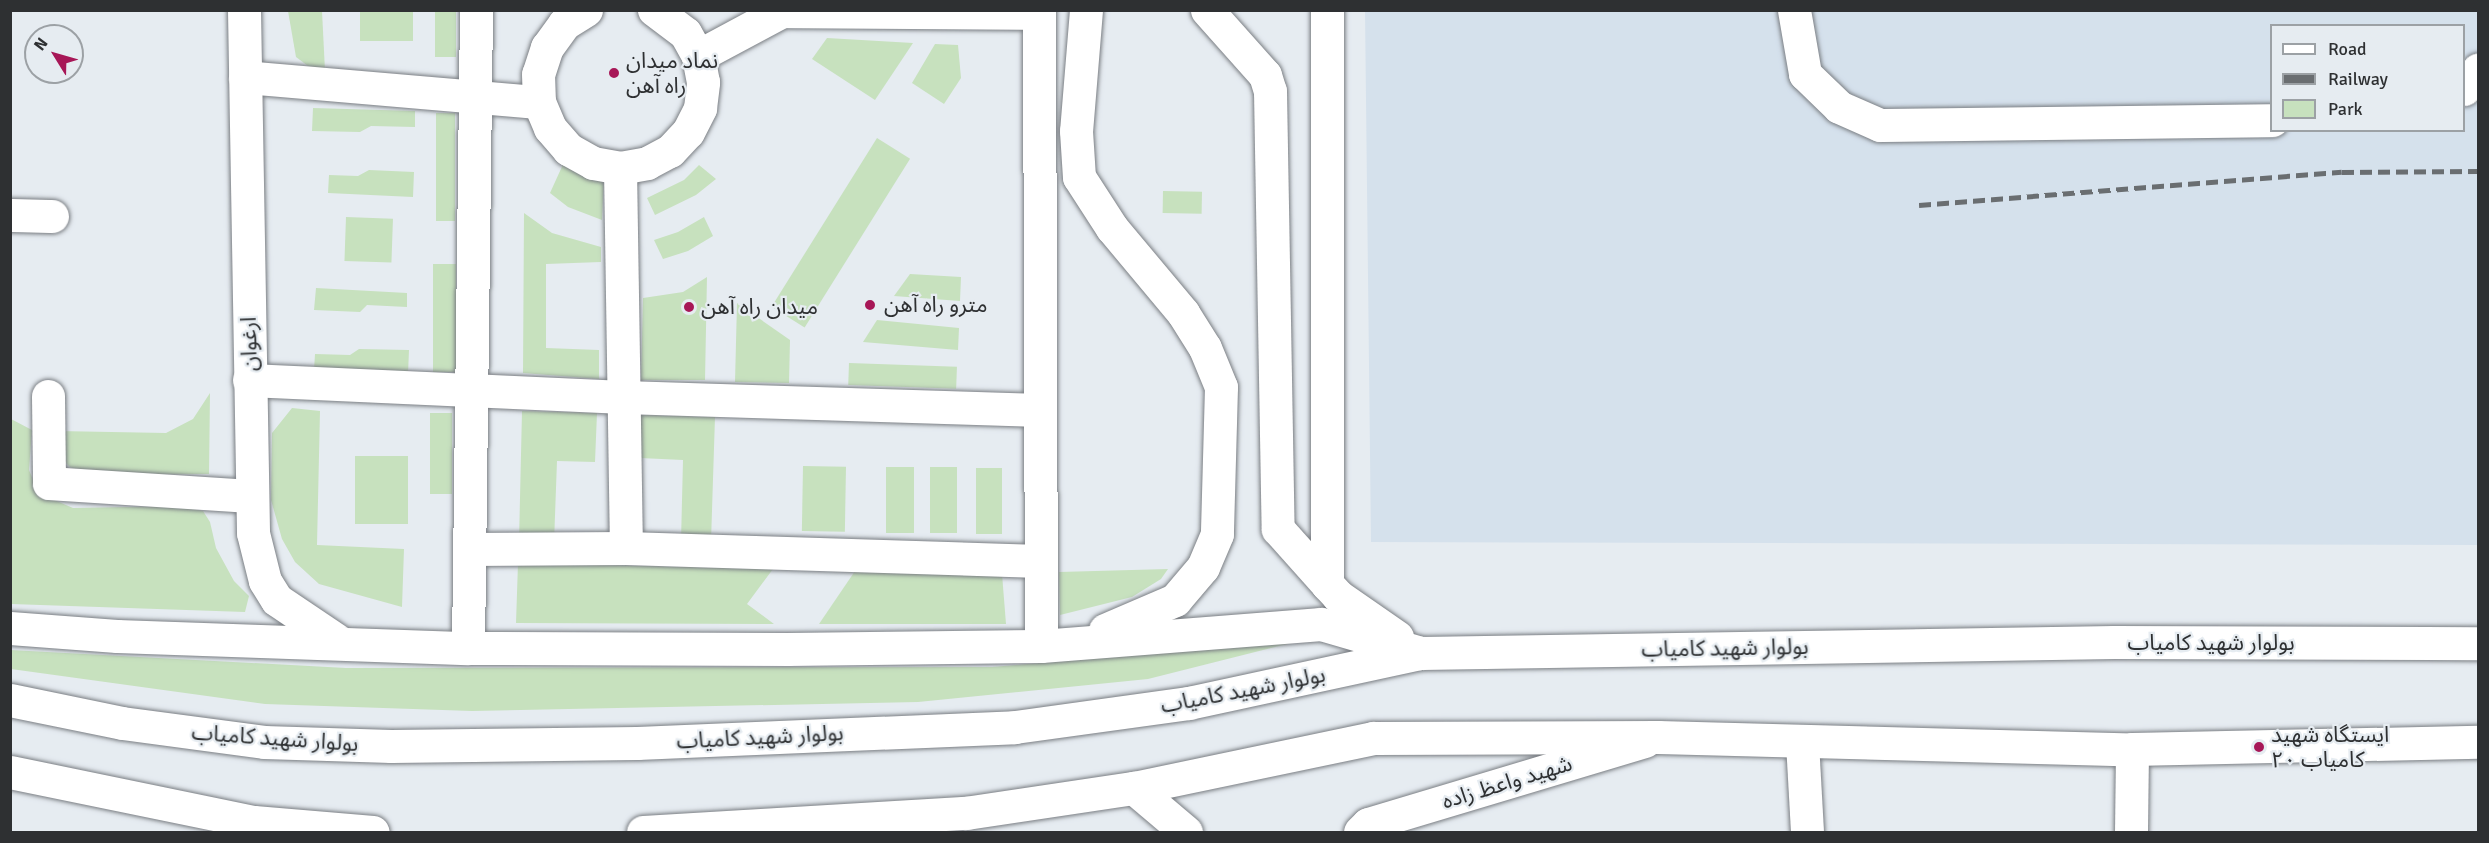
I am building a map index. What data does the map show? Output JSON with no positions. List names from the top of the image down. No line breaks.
{"streets":{"street":["ارغوان","بولوار شهید کامیاب","شهید واعظ زاده"]},"places":["نماد میدان راه آهن","مترو راه آهن","میدان راه آهن","ایستگاه شهید کامیاب ۲۰"],"legend":["Road","Railway","Park"],"north":"top left"}
